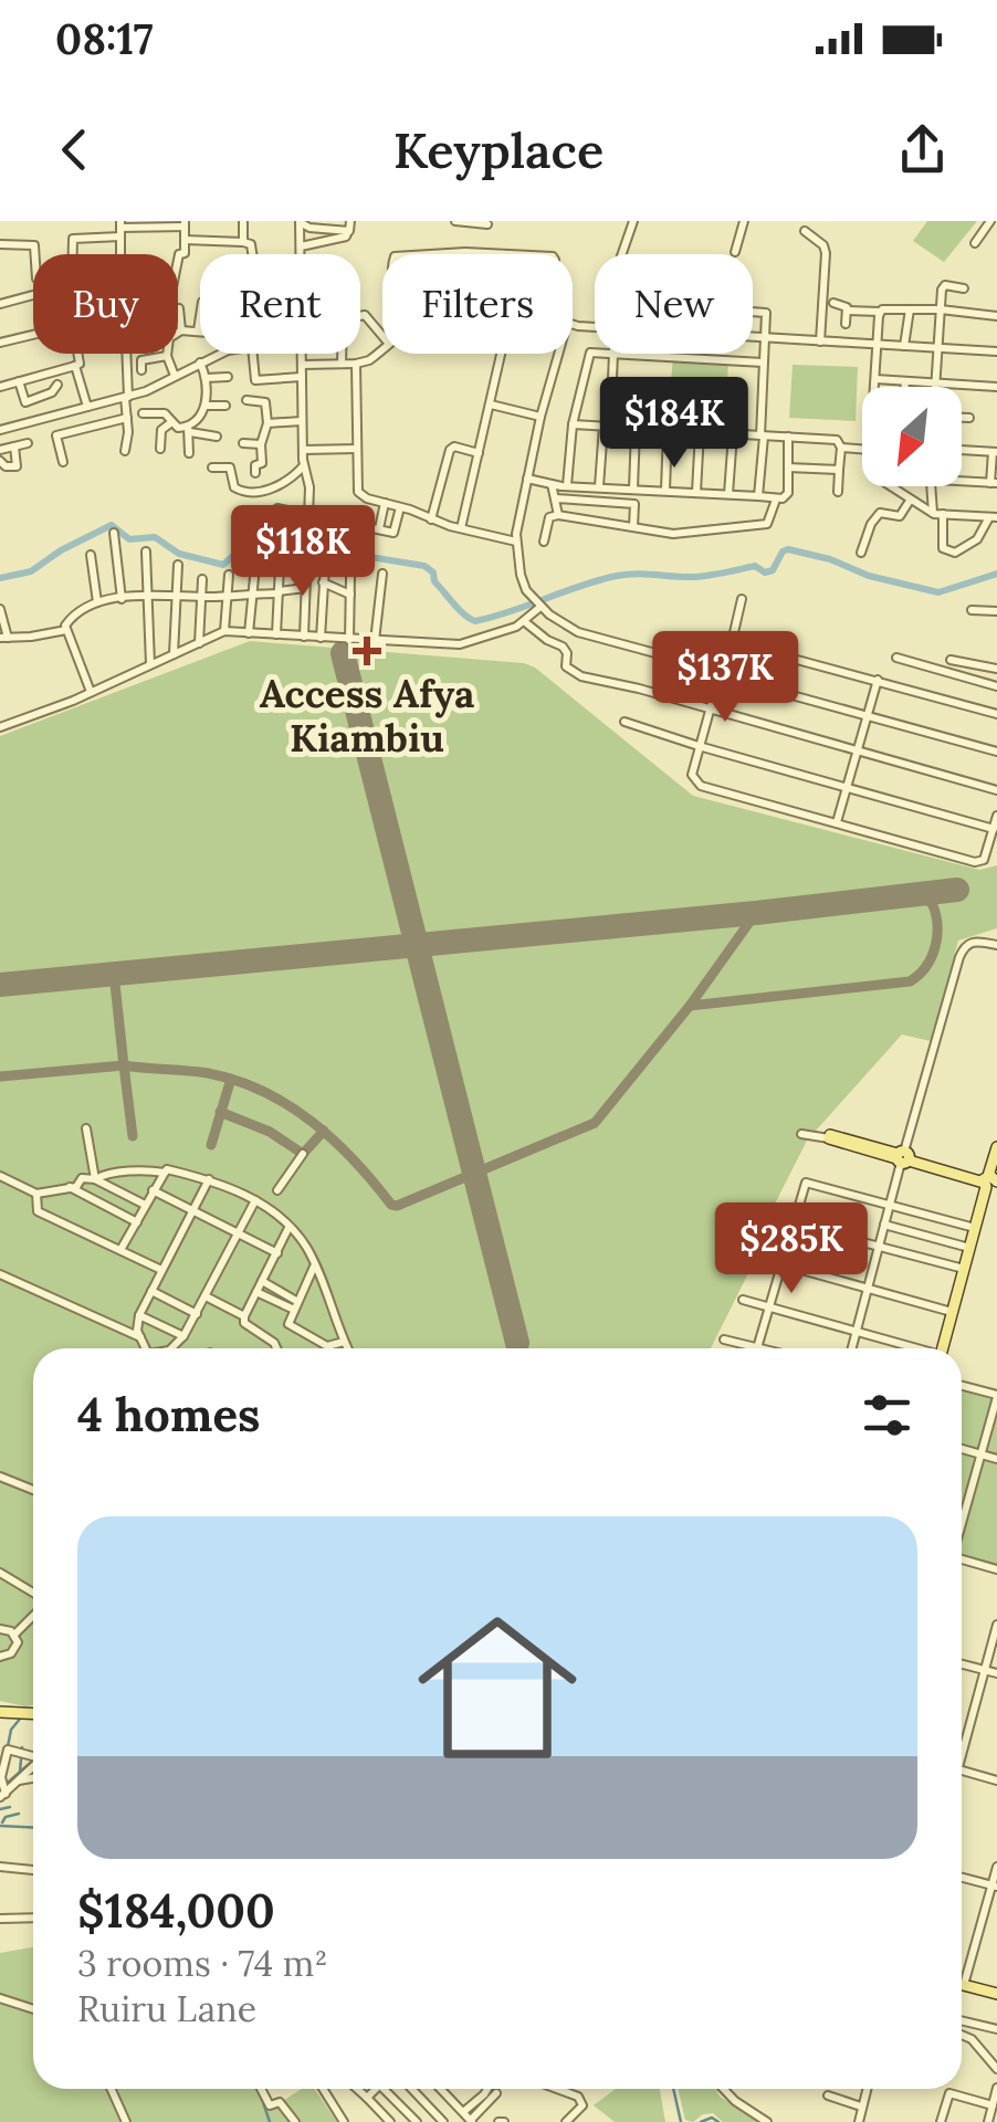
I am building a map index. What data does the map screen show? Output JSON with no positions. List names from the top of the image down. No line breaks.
{"places":{"health":["Access Afya Kiambiu"]},"north":"bottom left","page":{"status":"08:17","header":"Keyplace","chip":["Buy","Rent","Filters","New"],"price":["$184K","$118K","$137K","$285K"],"heading":"4 homes","list":[{"name":"$184,000","note":"3 rooms · 74 m² · Ruiru Lane"}]}}
